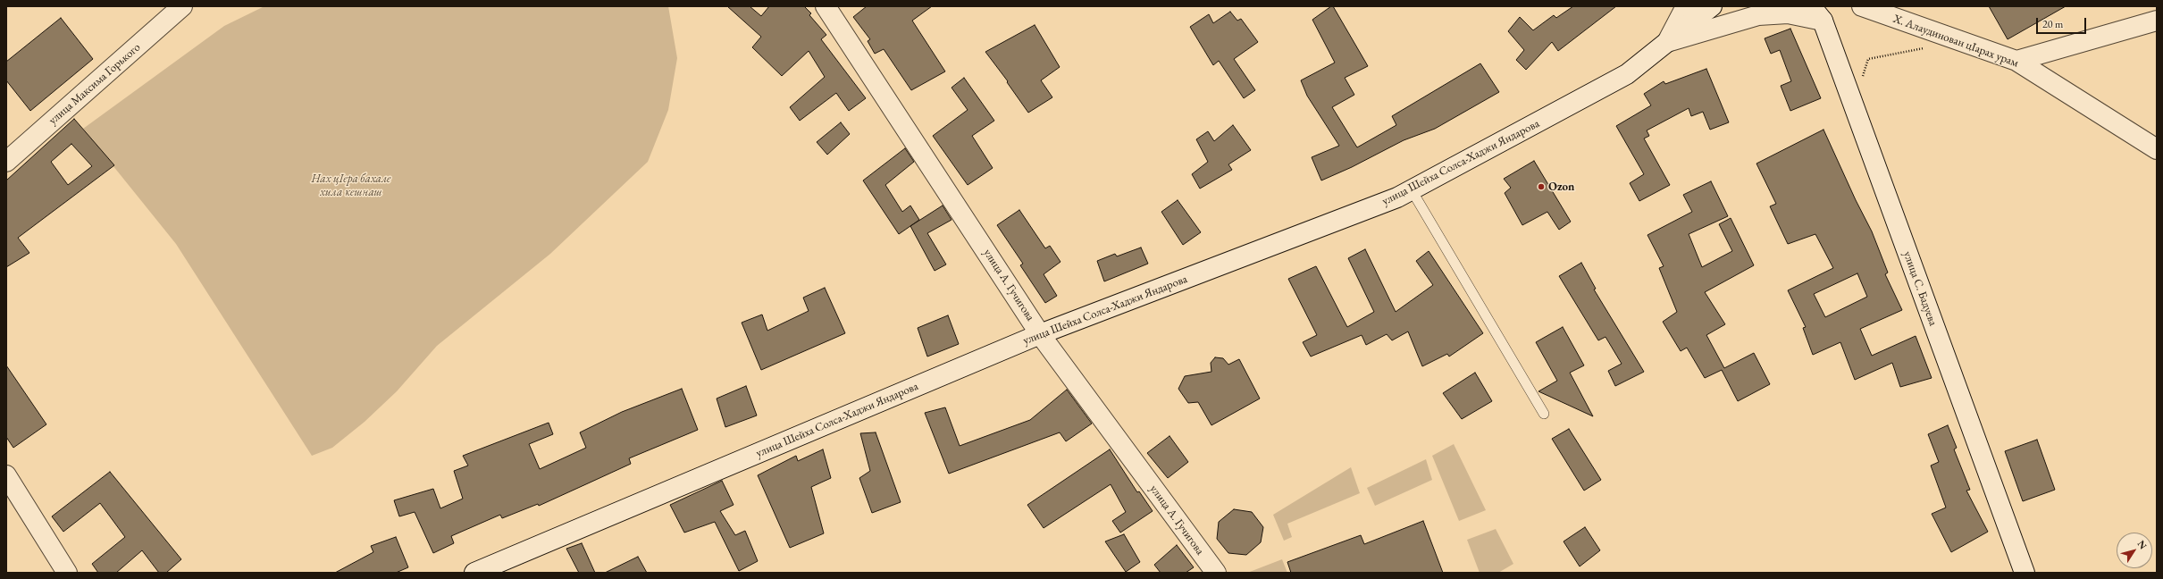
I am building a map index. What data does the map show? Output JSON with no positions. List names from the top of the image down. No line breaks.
{"streets":{"main road":["Х. Алаудинован цIарах урам","улица Максима Горького","улица Шейха Солса-Хаджи Яндарова","улица А. Гучигова","улица С. Бадуева"]},"crossings":[["улица Шейха Солса-Хаджи Яндарова","улица А. Гучигова"]],"parks":["Нах цIера бахале хила кешнаш"],"places":["Ozon"],"scale_bar":"20 m","north":"top right"}
